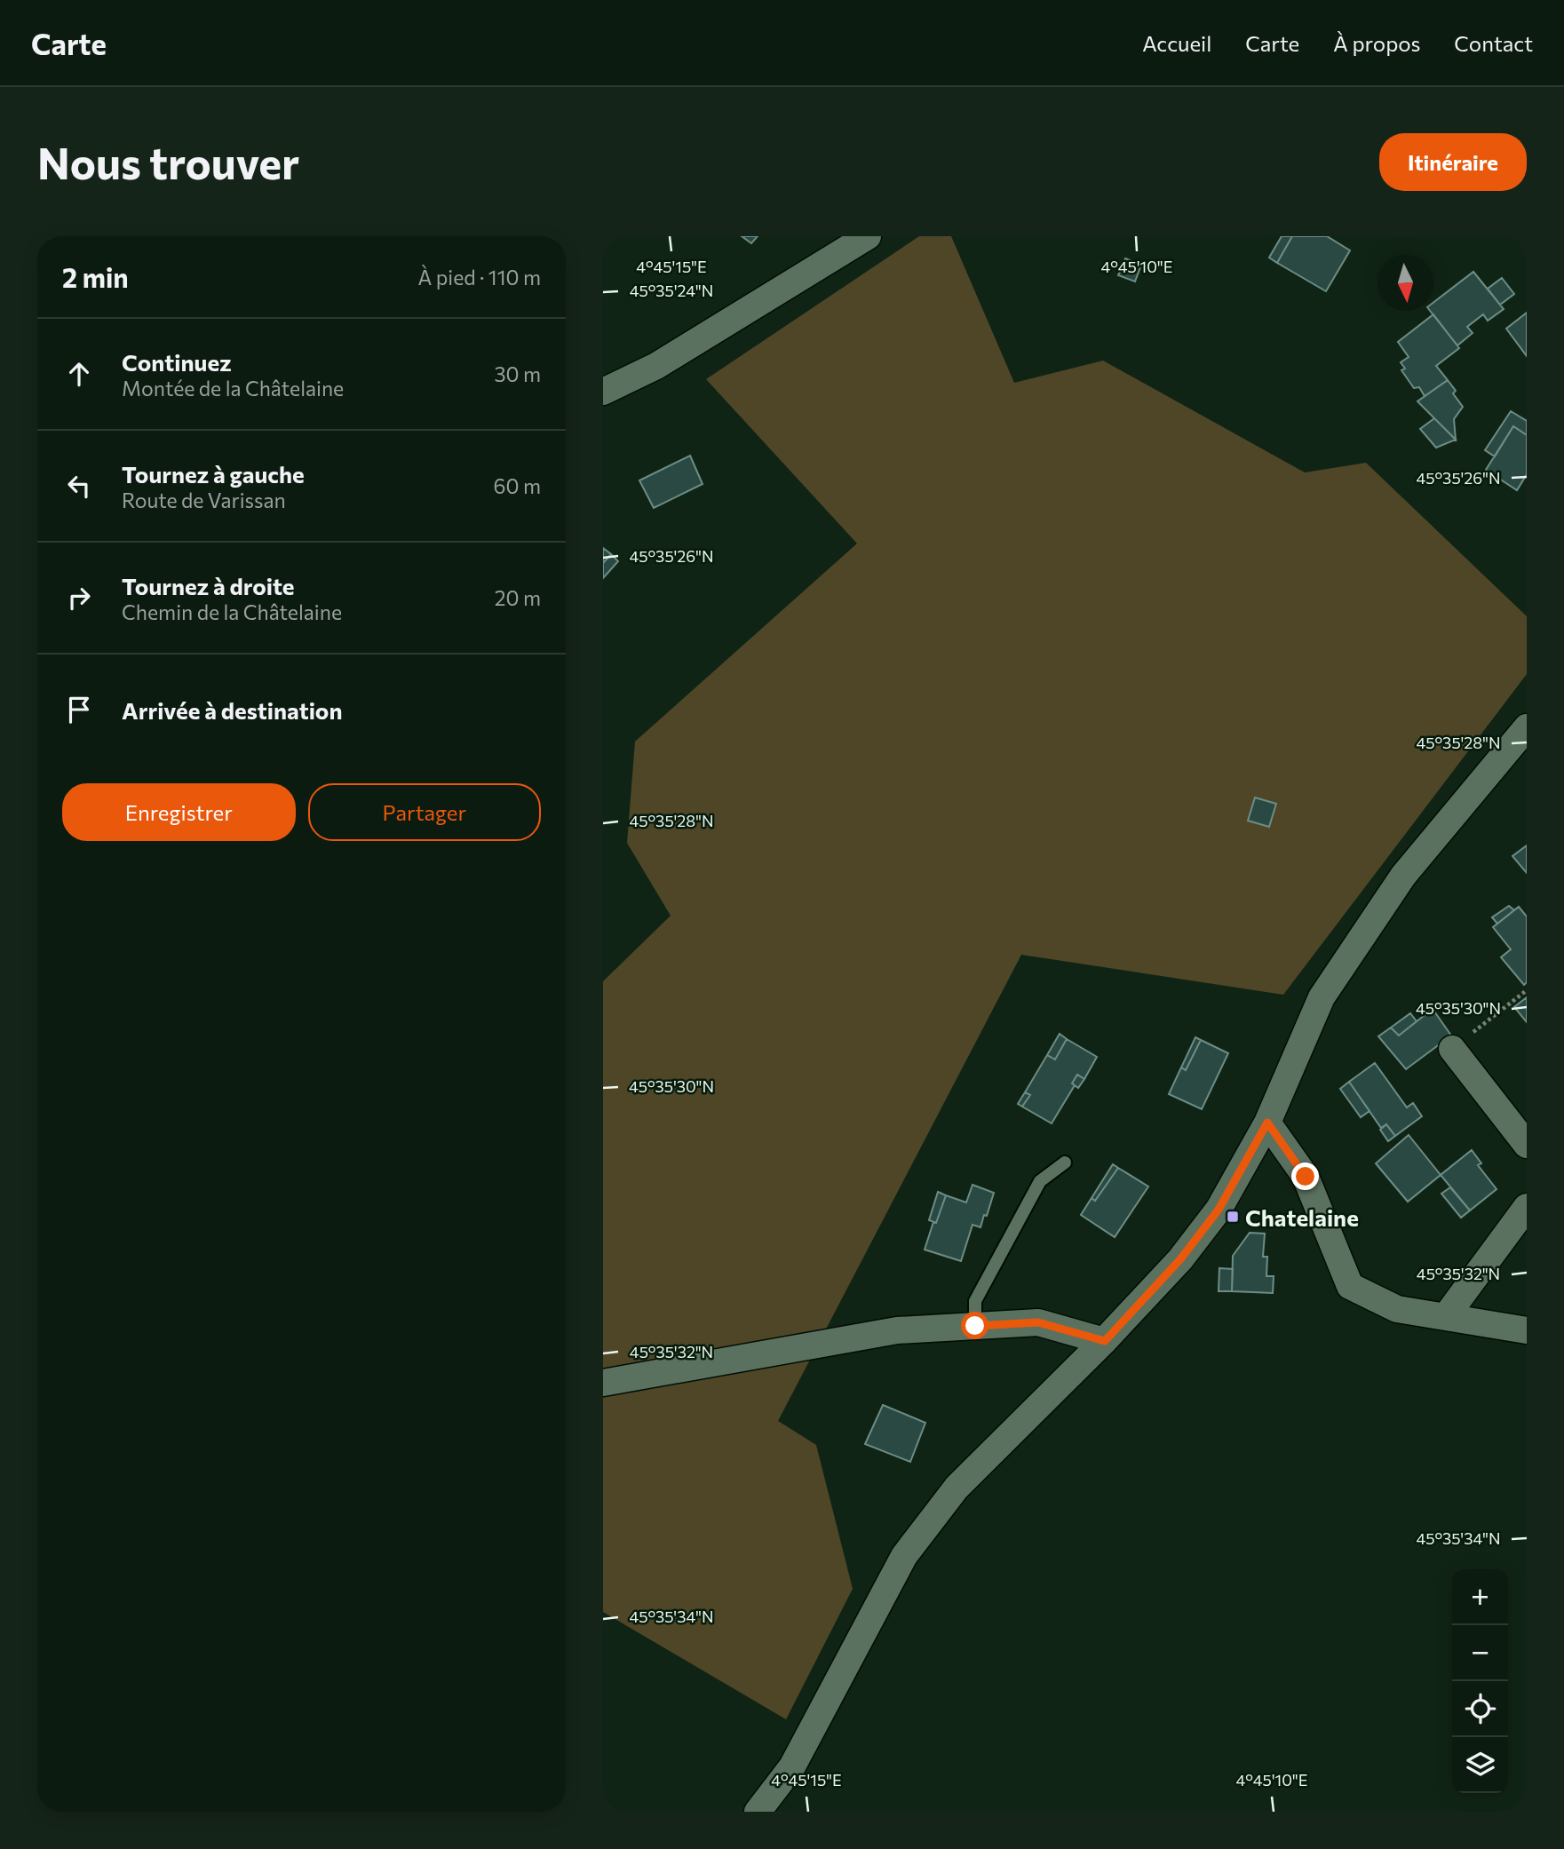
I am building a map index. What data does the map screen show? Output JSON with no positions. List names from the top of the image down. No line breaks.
{"places":{"transit":["Chatelaine"]},"north":"bottom","page":{"header":"Carte","nav":["Accueil","Carte","À propos","Contact"],"buttons":["Itinéraire",["Enregistrer","Partager"]],"title":"Nous trouver","heading":["2 min","À pied · 110 m"],"list":[["Continuez","Montée de la Châtelaine","30 m"],["Tournez à gauche","Route de Varissan","60 m"],["Tournez à droite","Chemin de la Châtelaine","20 m"],"Arrivée à destination"],"map_buttons":["+","−"]},"coordinates":["4°45'15\"E","4°45'10\"E","45°35'24\"N","45°35'26\"N","45°35'28\"N","45°35'30\"N","45°35'32\"N","45°35'34\"N"]}
